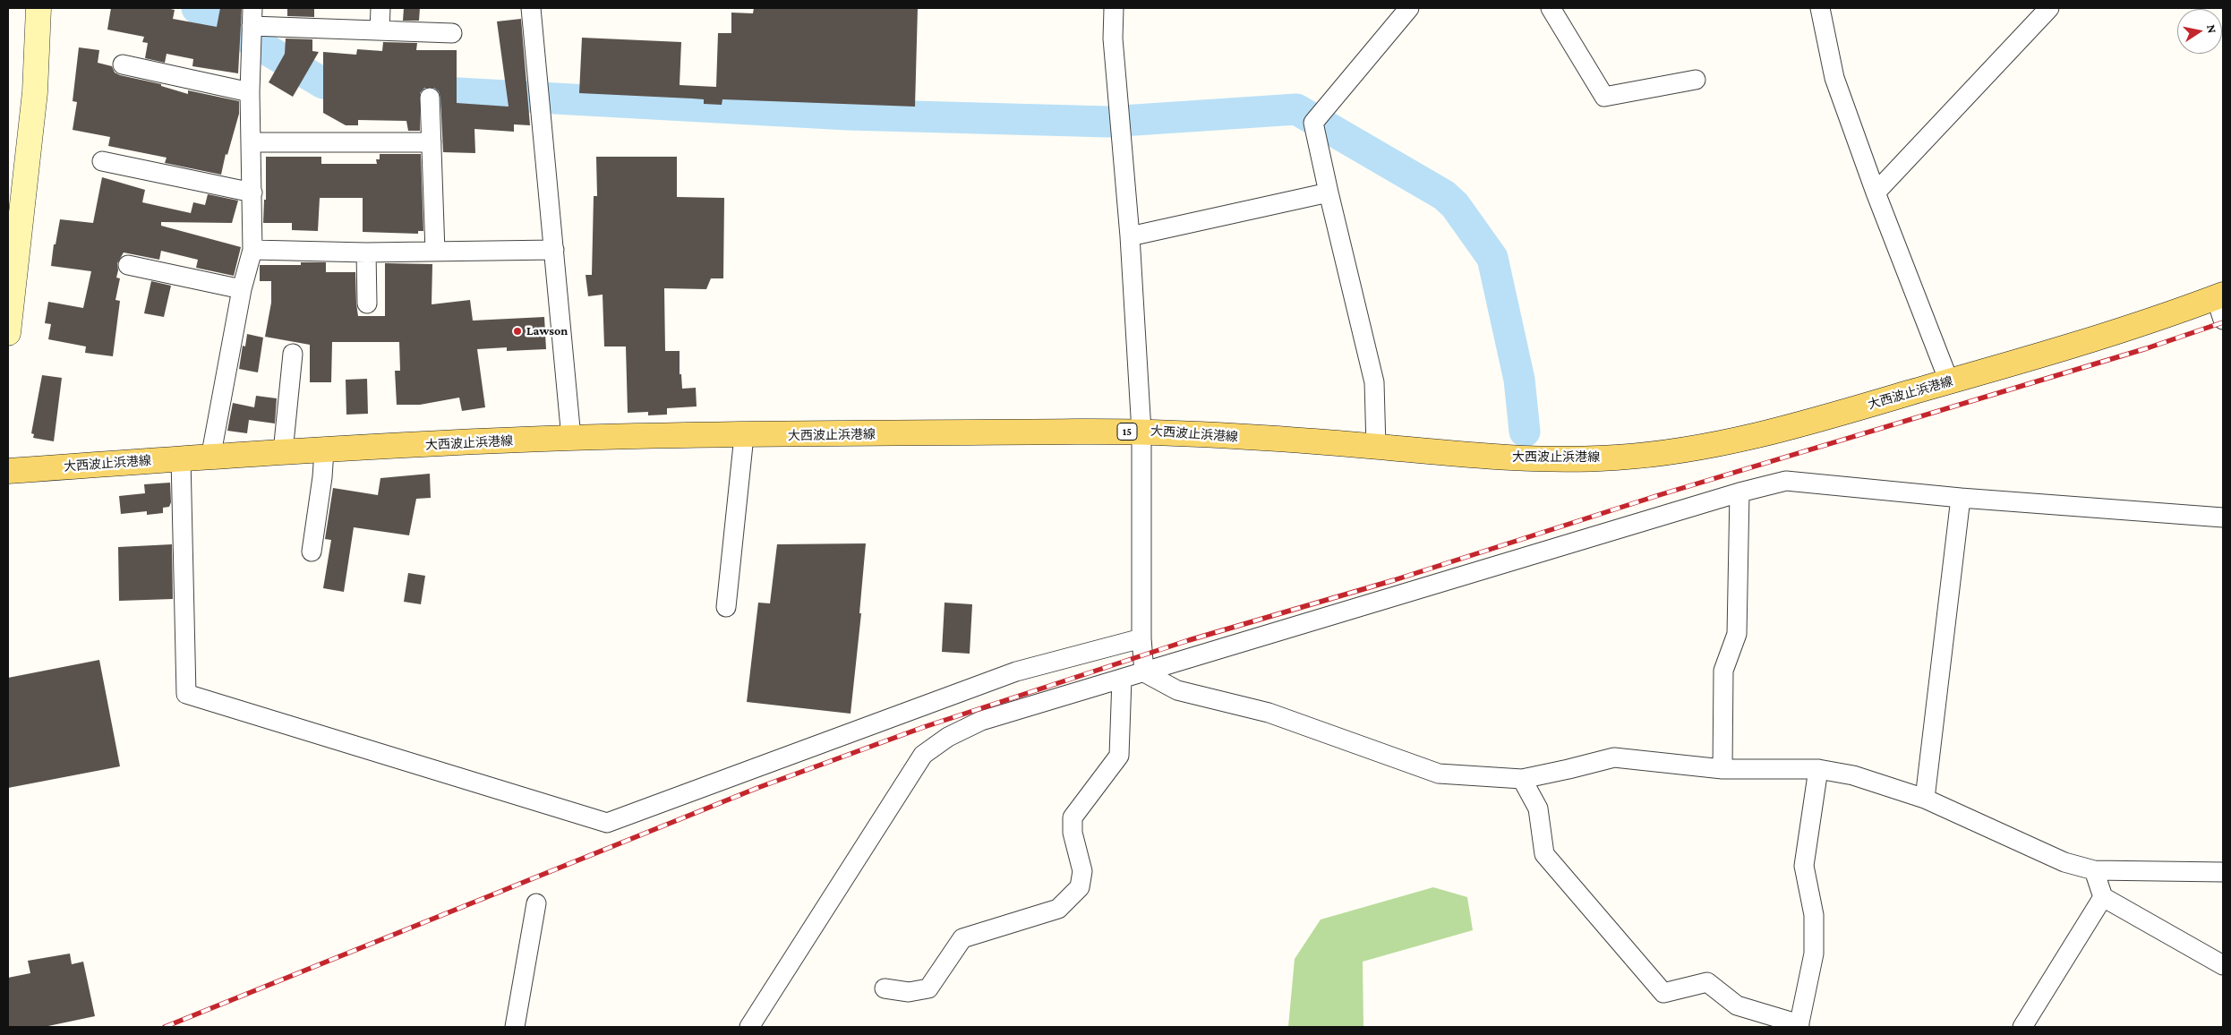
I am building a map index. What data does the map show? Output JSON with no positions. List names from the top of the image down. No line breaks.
{"streets":{"main road":["大西波止浜港線","15"]},"places":["Lawson"],"north":"right"}
